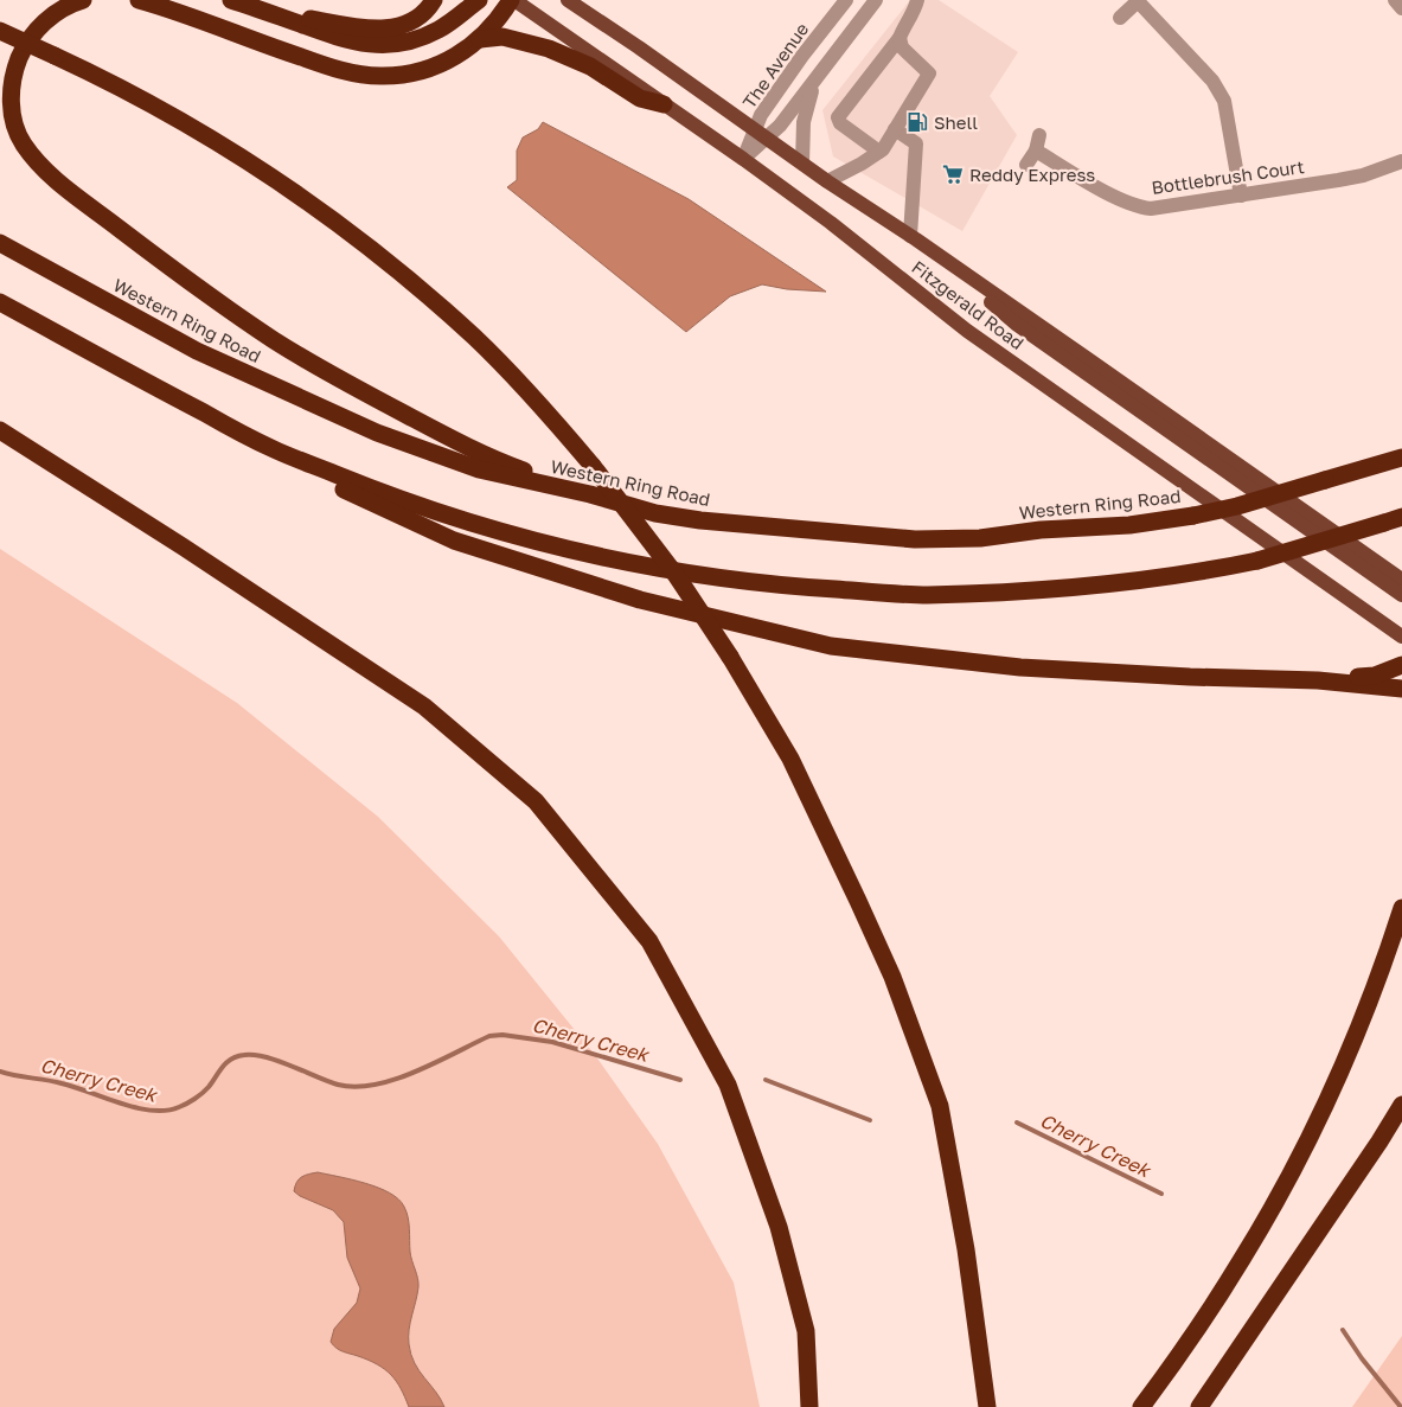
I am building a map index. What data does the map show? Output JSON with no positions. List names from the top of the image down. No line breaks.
{"streets":{"highway":["Western Ring Road"],"main road":["Fitzgerald Road"],"street":["The Avenue","Bottlebrush Court"]},"crossings":[["The Avenue","Fitzgerald Road"]],"water":["Cherry Creek"],"places":{"fuel station":["Shell"],"supermarket":["Reddy Express"]}}
